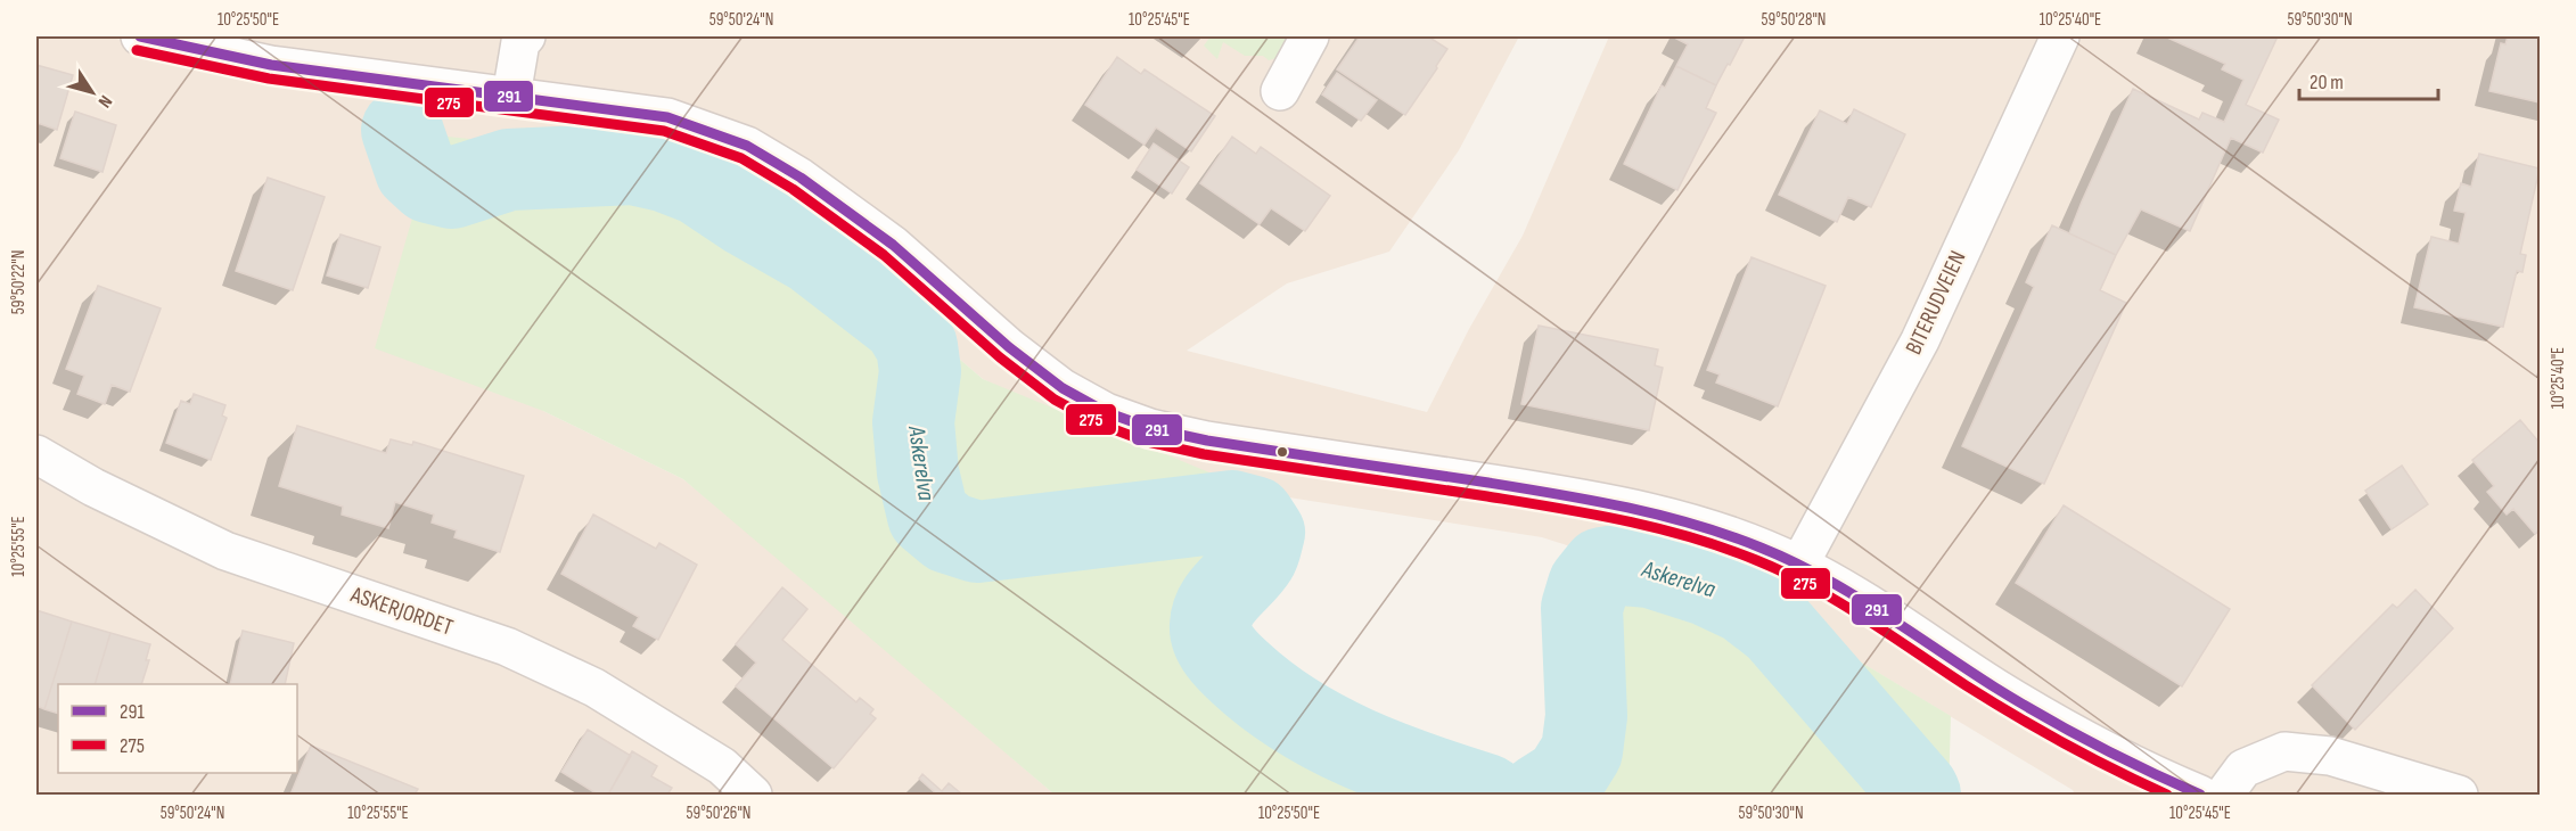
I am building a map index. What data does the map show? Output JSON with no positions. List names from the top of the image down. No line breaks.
{"streets":{"main road":["BITERUDVEIEN","ASKERJORDET"]},"water":["Askerelva"],"lines":["transit line 291","transit line 275"],"legend":["291","275"],"scale_bar":"20 m","north":"bottom right","coordinates":["10°25'50\"E","59°50'24\"N","10°25'45\"E","59°50'28\"N","10°25'40\"E","59°50'30\"N","59°50'22\"N","10°25'55\"E","59°50'26\"N"]}
